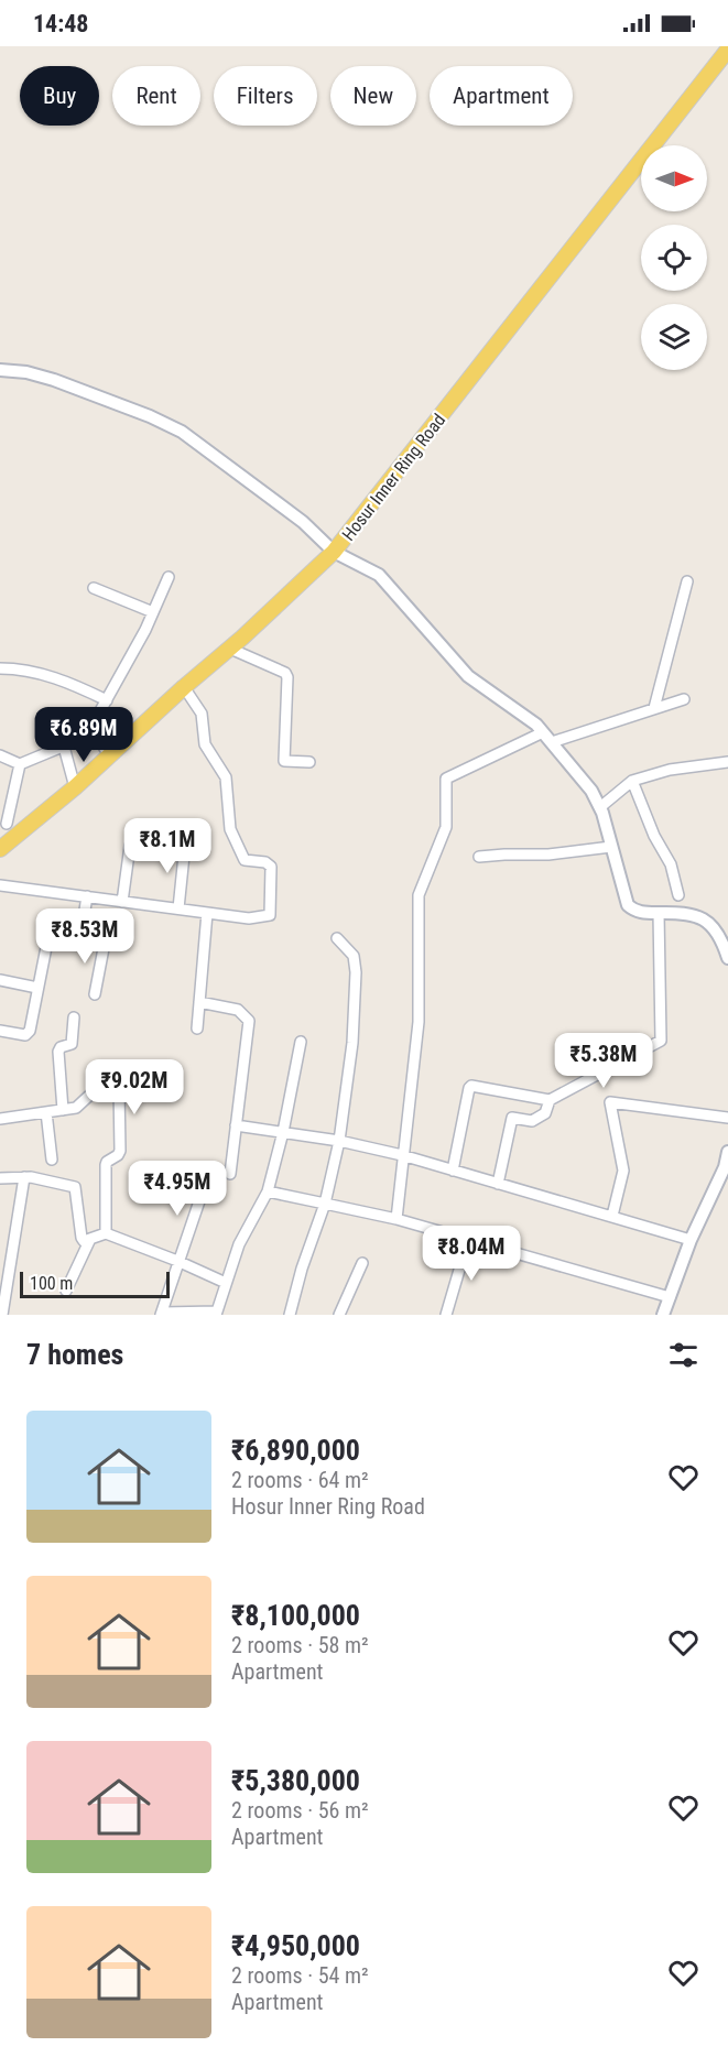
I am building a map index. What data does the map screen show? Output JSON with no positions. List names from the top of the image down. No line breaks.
{"streets":{"main road":["Hosur Inner Ring Road"]},"scale_bar":"100 m","north":"right","page":{"status":"14:48","chip":["Buy","Rent","Filters","New","Apartment"],"price":["₹6.89M","₹8.1M","₹8.53M","₹5.38M","₹9.02M","₹4.95M","₹8.04M"],"scale":"100 m","heading":"7 homes","list":[{"name":"₹6,890,000","note":"2 rooms · 64 m² · Hosur Inner Ring Road"},{"name":"₹8,100,000","note":"2 rooms · 58 m² · Apartment"},{"name":"₹5,380,000","note":"2 rooms · 56 m² · Apartment"},{"name":"₹4,950,000","note":"2 rooms · 54 m² · Apartment"}]}}
